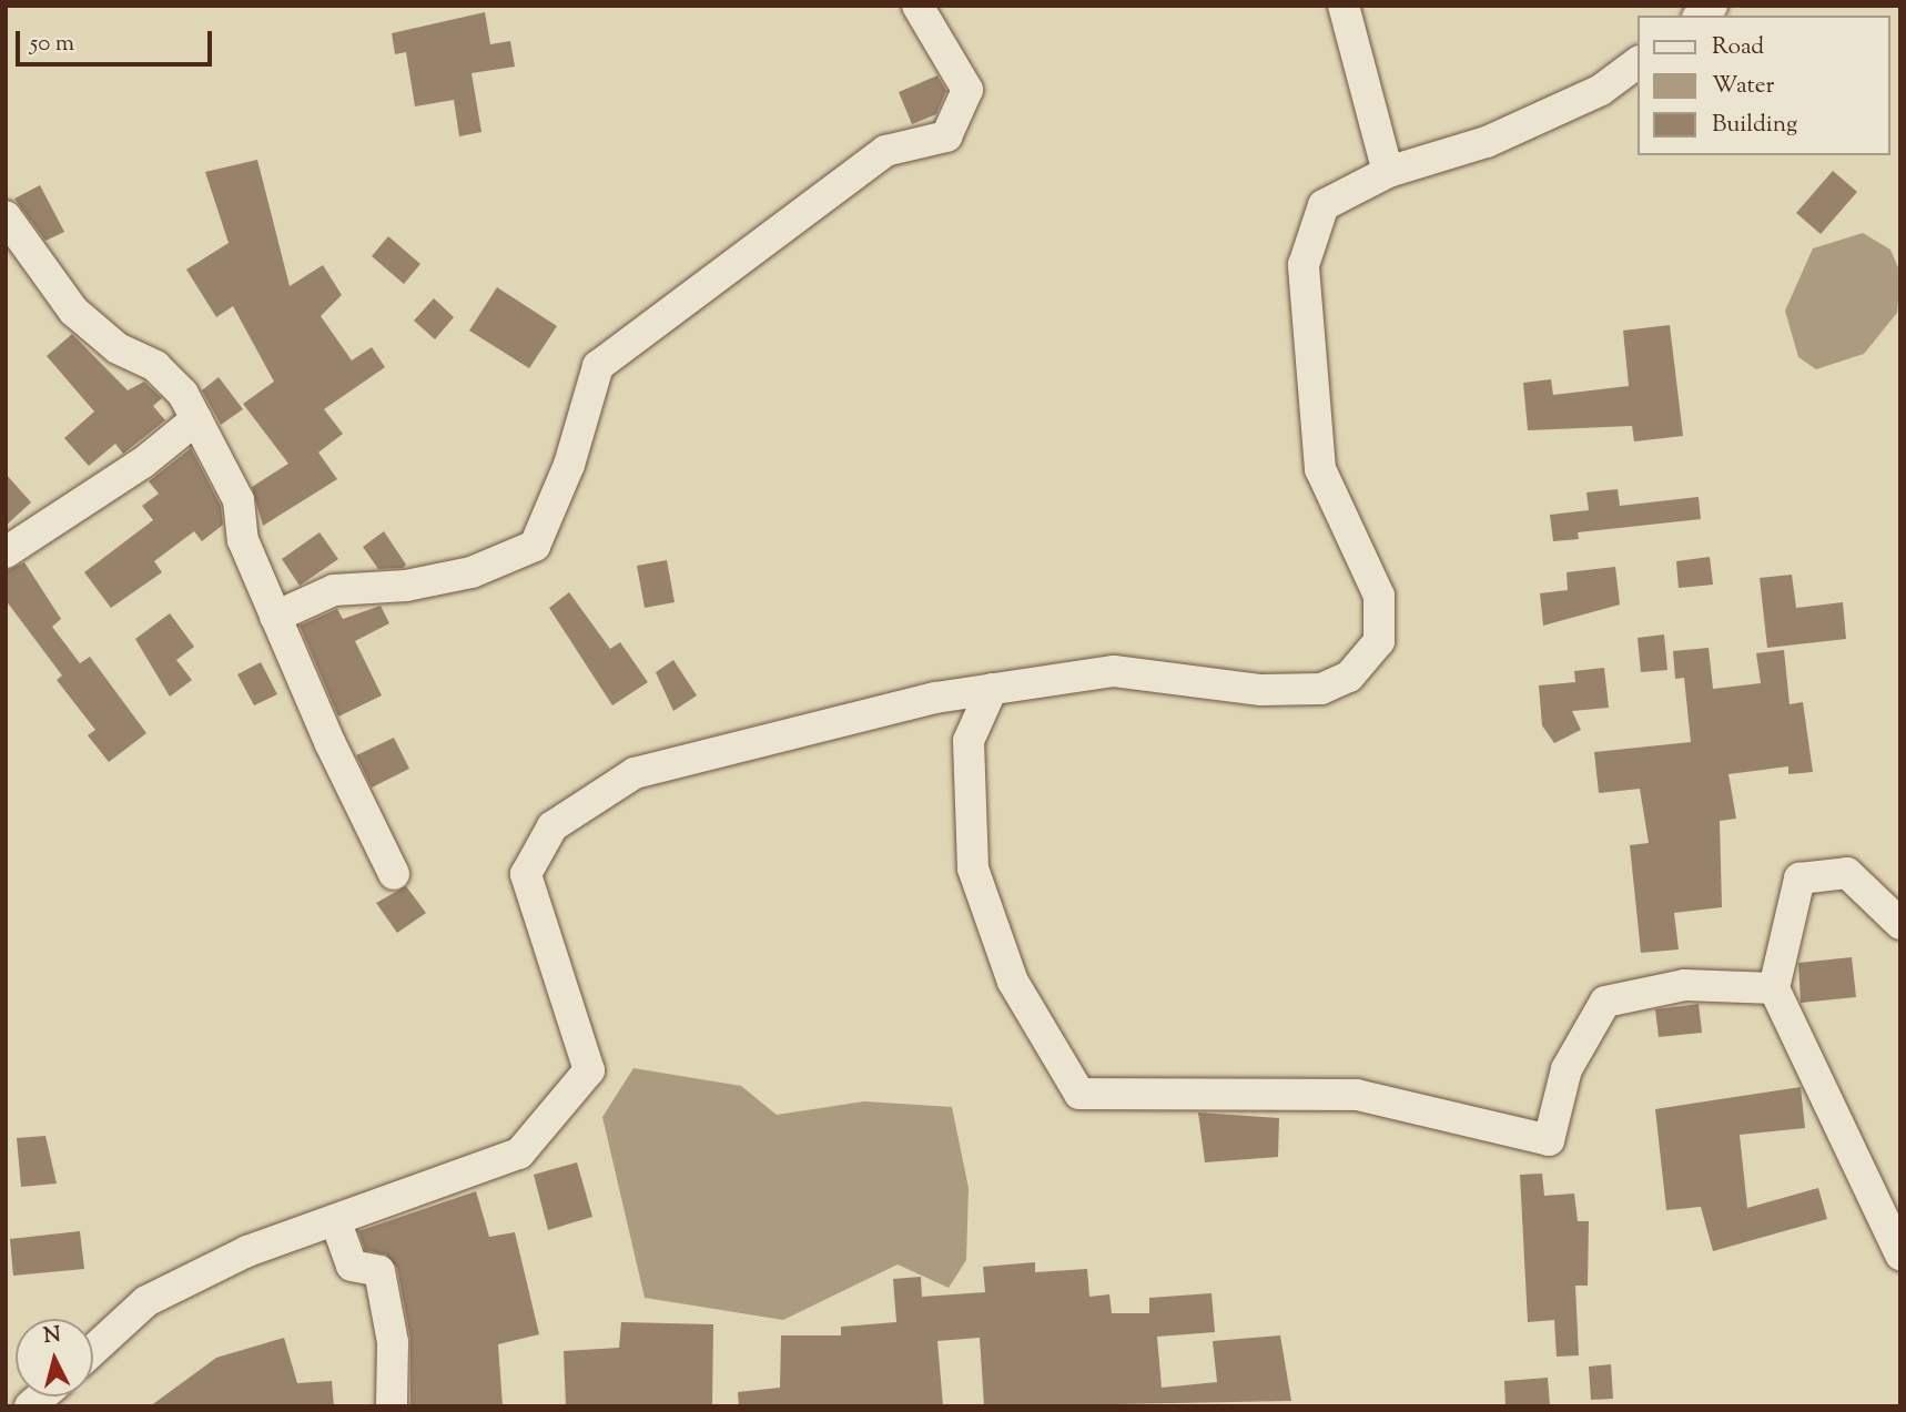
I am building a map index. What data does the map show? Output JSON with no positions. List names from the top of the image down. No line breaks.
{"legend":["Road","Water","Building"],"scale_bar":"50 m","north":"top"}
